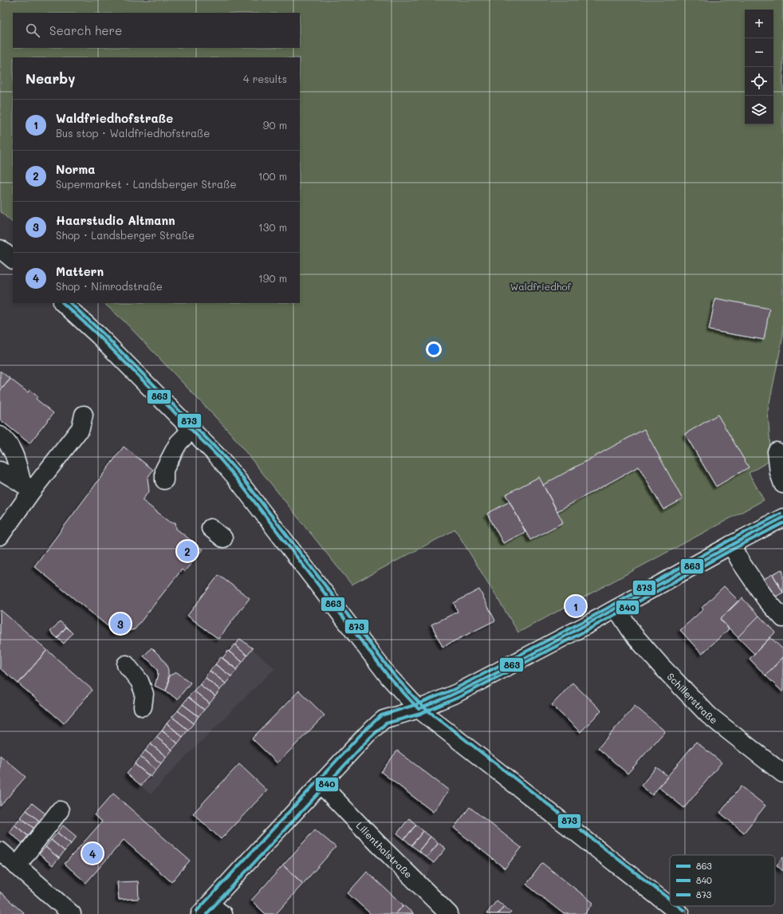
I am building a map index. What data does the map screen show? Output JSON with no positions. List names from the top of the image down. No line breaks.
{"streets":{"street":["Schillerstraße","Lilienthalstraße"]},"parks":["Waldfriedhof"],"lines":["transit line 863","transit line 873","transit line 840"],"legend":["863","840","873"],"page":{"map_buttons":["+","−"],"search":"Search here","heading":["Nearby","4 results"],"list":[{"mark":"1","name":"Waldfriedhofstraße","note":"Bus stop · Waldfriedhofstraße","value":"90 m"},{"mark":"2","name":"Norma","note":"Supermarket · Landsberger Straße","value":"100 m"},{"mark":"3","name":"Haarstudio Altmann","note":"Shop · Landsberger Straße","value":"130 m"},{"mark":"4","name":"Mattern","note":"Shop · Nimrodstraße","value":"190 m"}],"pins":["2","1","3","4"]}}
